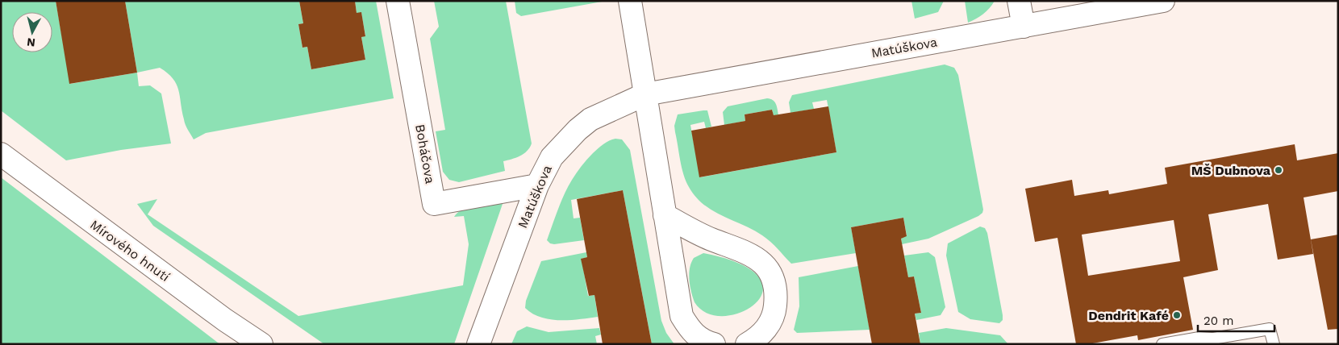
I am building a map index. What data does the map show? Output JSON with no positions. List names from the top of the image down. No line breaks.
{"streets":{"street":["Matúškova","Boháčova","Mírového hnutí"]},"crossings":[["Matúškova","Boháčova"]],"places":["MŠ Dubnova","Dendrit Kafé"],"scale_bar":"20 m","north":"bottom"}
